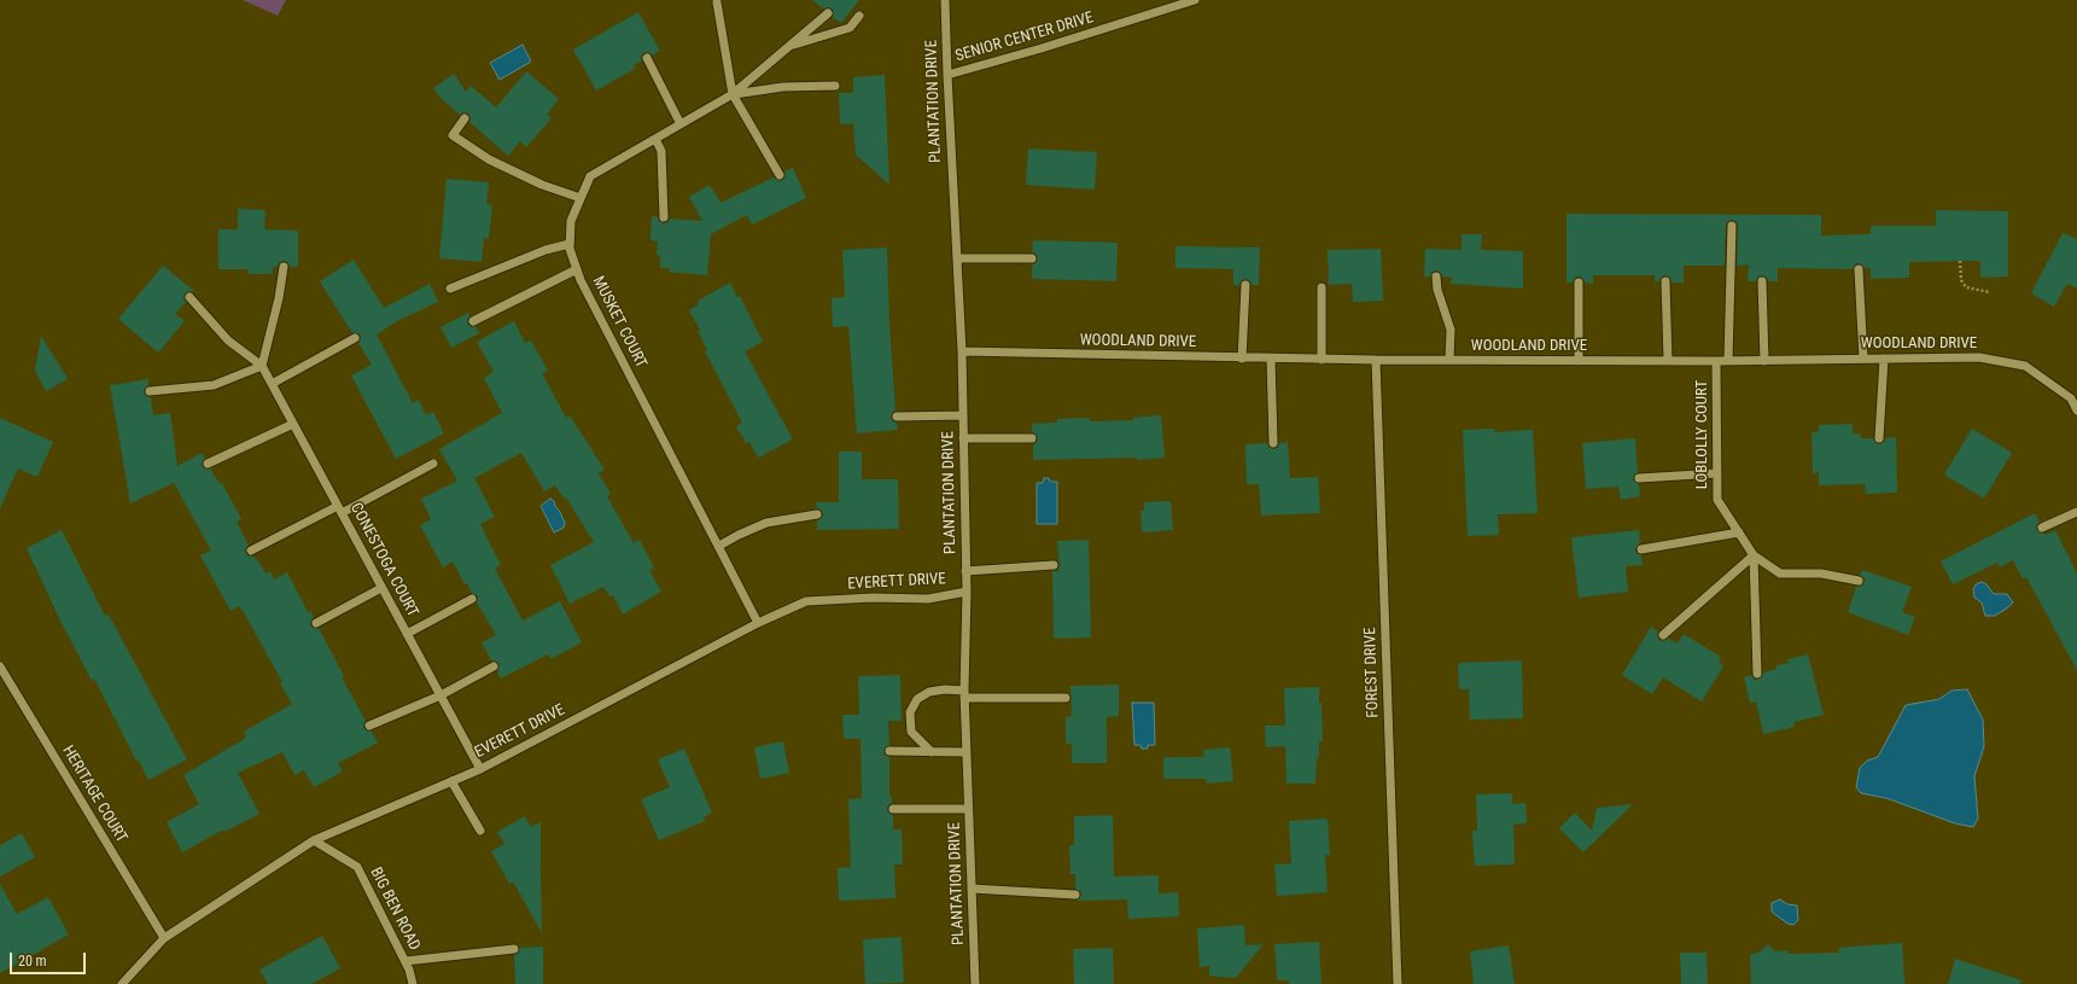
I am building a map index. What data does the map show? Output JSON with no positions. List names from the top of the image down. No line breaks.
{"streets":{"street":["SENIOR CENTER DRIVE","PLANTATION DRIVE","MUSKET COURT","WOODLAND DRIVE","LOBLOLLY COURT","CONESTOGA COURT","EVERETT DRIVE","FOREST DRIVE","HERITAGE COURT","BIG BEN ROAD"]},"crossings":[["SENIOR CENTER DRIVE","PLANTATION DRIVE"],["PLANTATION DRIVE","WOODLAND DRIVE"],["PLANTATION DRIVE","EVERETT DRIVE"],["MUSKET COURT","EVERETT DRIVE"],["WOODLAND DRIVE","LOBLOLLY COURT"],["WOODLAND DRIVE","FOREST DRIVE"],["CONESTOGA COURT","EVERETT DRIVE"],["EVERETT DRIVE","HERITAGE COURT"],["EVERETT DRIVE","BIG BEN ROAD"]],"scale_bar":"20 m"}
